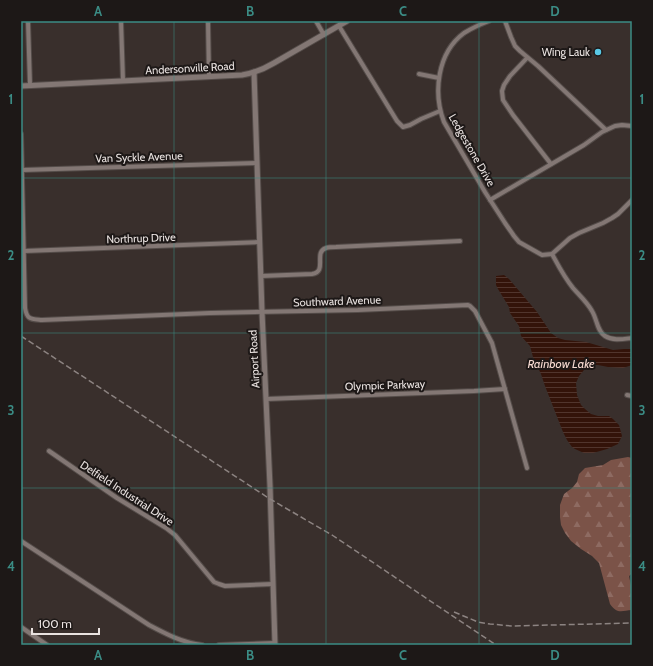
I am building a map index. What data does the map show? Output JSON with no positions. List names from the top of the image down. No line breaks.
{"streets":{"street":["Andersonville Road","Ledgestone Drive","Van Syckle Avenue","Northrup Drive","Southward Avenue","Airport Road","Olympic Parkway","Delfield Industrial Drive"]},"crossings":[["Andersonville Road","Airport Road"],["Van Syckle Avenue","Airport Road"],["Northrup Drive","Southward Avenue"],["Northrup Drive","Airport Road"],["Southward Avenue","Airport Road"],["Southward Avenue","Olympic Parkway"],["Airport Road","Olympic Parkway"],["Airport Road","Delfield Industrial Drive"]],"water":["Rainbow Lake"],"places":["Wing Lauk"],"scale_bar":"100 m","grid":{"columns":["A","B","C","D"],"rows":["1","2","3","4"]}}
